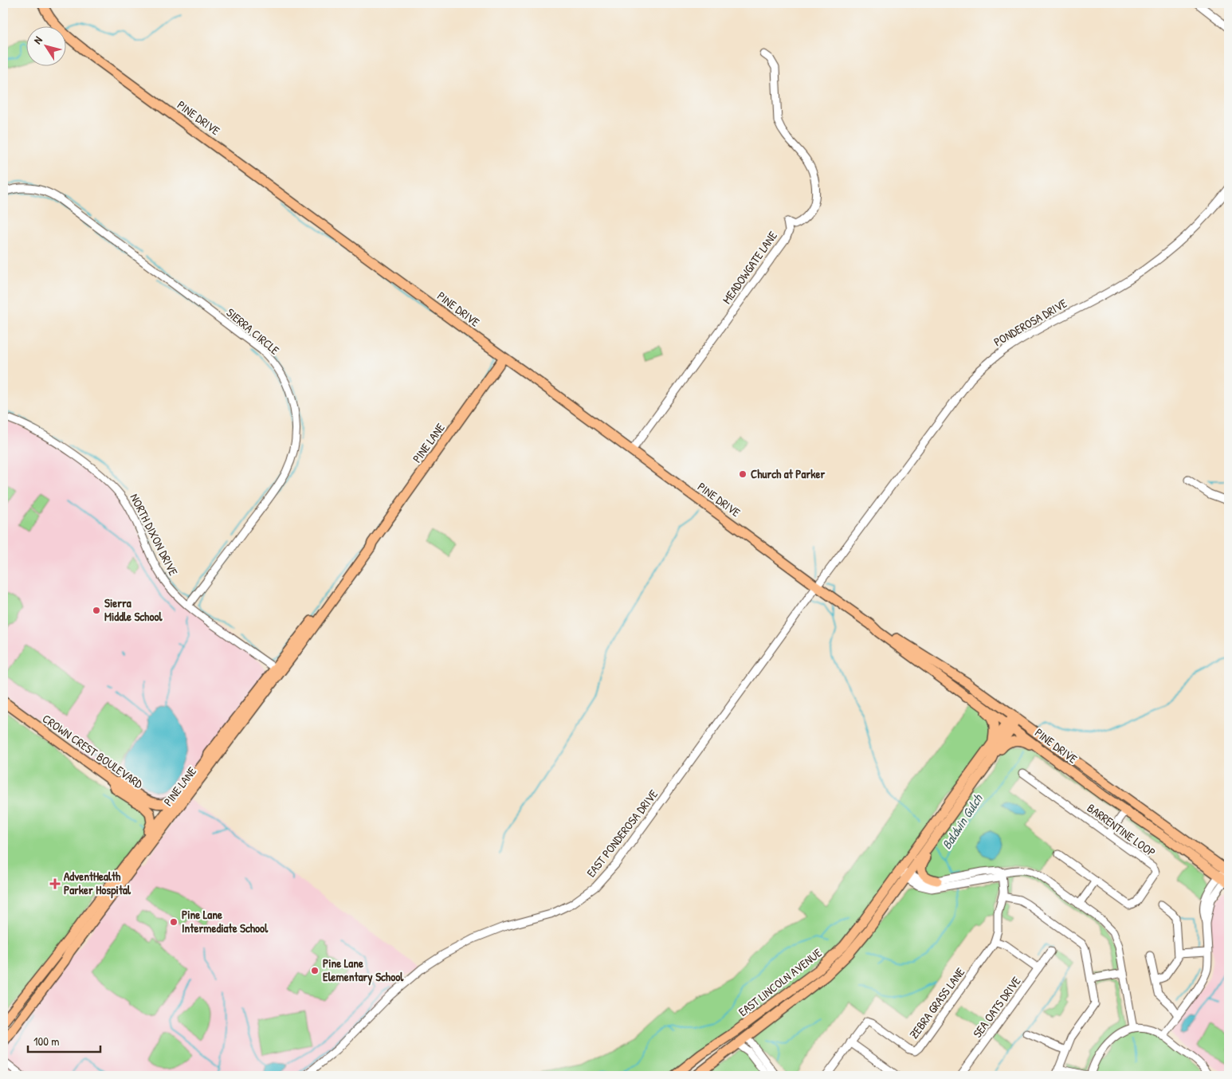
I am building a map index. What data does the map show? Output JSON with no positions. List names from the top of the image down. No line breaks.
{"streets":{"main road":["PINE DRIVE","PINE LANE","CROWN CREST BOULEVARD","EAST LINCOLN AVENUE"],"street":["MEADOWGATE LANE","PONDEROSA DRIVE","SIERRA CIRCLE","NORTH DIXON DRIVE","BARRENTINE LOOP","EAST PONDEROSA DRIVE","ZEBRA GRASS LANE","SEA OATS DRIVE"]},"crossings":[["PINE DRIVE","MEADOWGATE LANE"],["PINE DRIVE","PONDEROSA DRIVE"],["PINE DRIVE","PINE LANE"],["PINE DRIVE","EAST PONDEROSA DRIVE"],["PINE DRIVE","EAST LINCOLN AVENUE"],["PONDEROSA DRIVE","EAST PONDEROSA DRIVE"],["SIERRA CIRCLE","NORTH DIXON DRIVE"],["PINE LANE","NORTH DIXON DRIVE"],["PINE LANE","CROWN CREST BOULEVARD"]],"water":["Baldwin Gulch"],"places":{"other":["Church at Parker","Sierra Middle School","Pine Lane Intermediate School","Pine Lane Elementary School"],"health":["AdventHealth Parker Hospital"]},"scale_bar":"100 m","north":"top left"}
